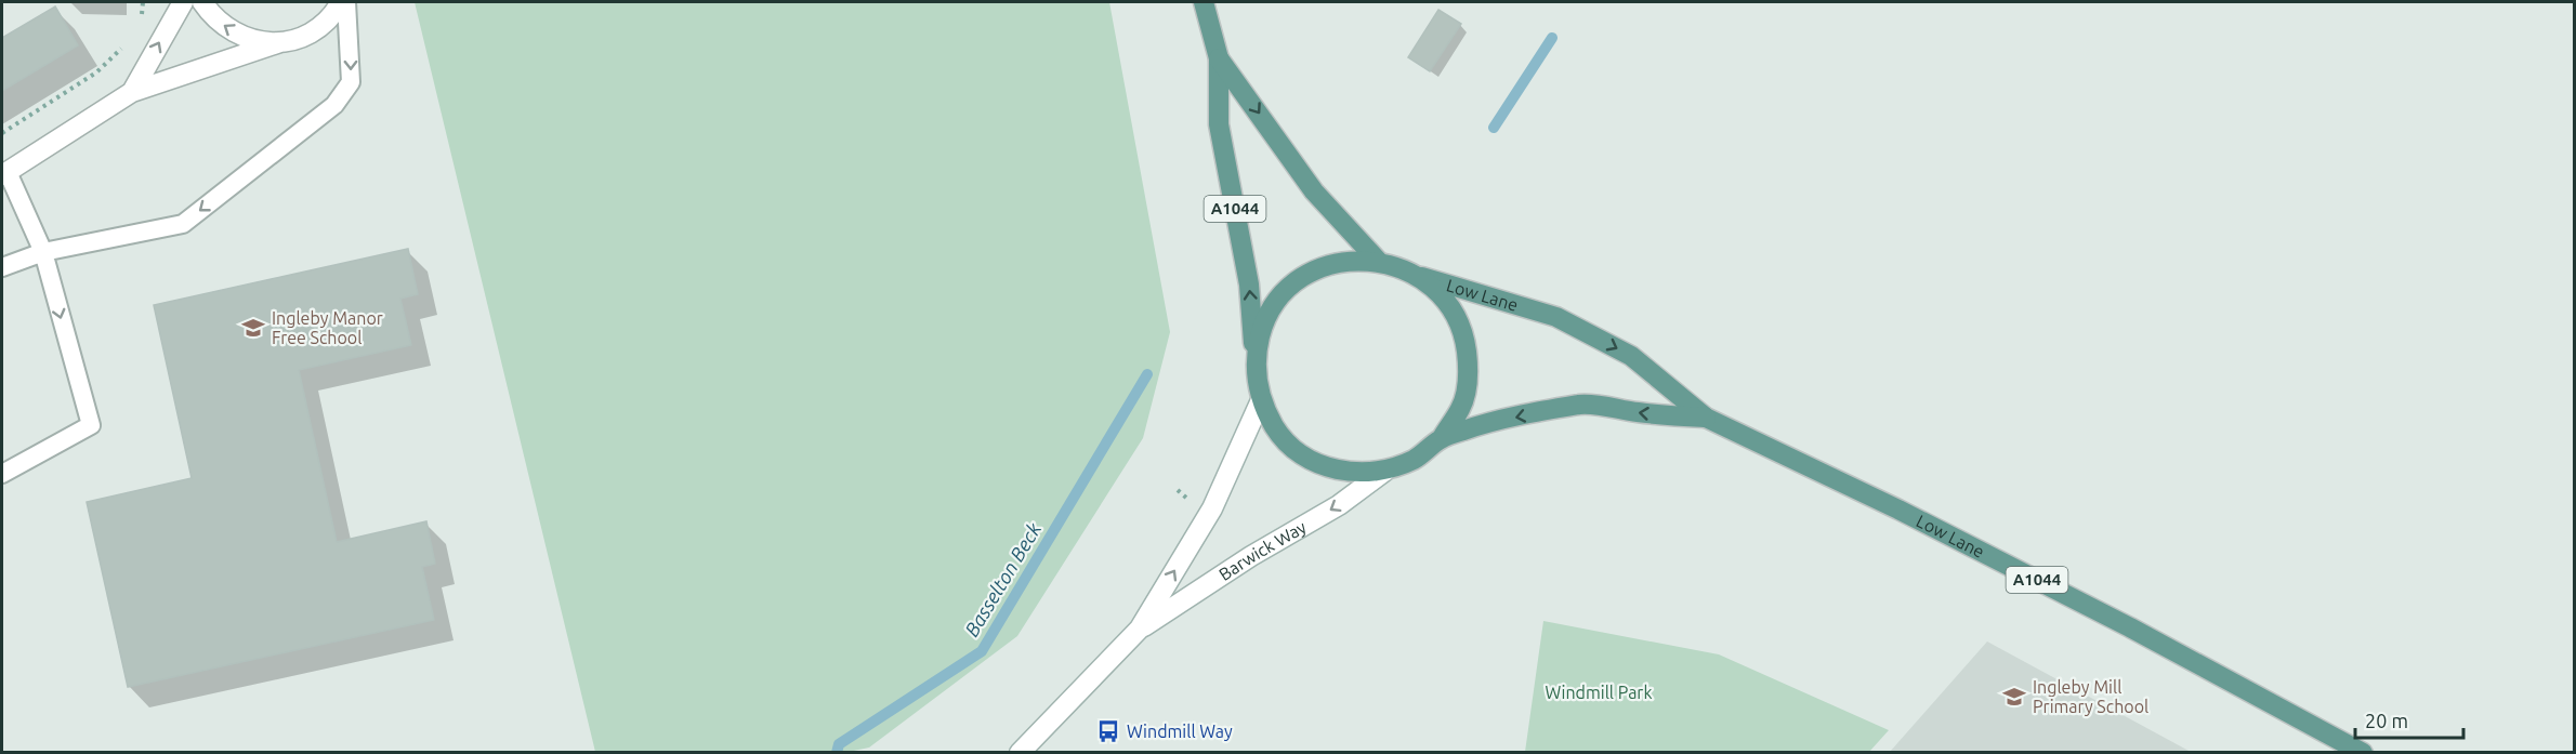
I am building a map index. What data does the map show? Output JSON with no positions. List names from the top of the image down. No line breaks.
{"streets":{"main road":["A1044","Low Lane"],"street":["Barwick Way"]},"crossings":[["A1044","Low Lane"],["A1044","Barwick Way"],["Low Lane","Barwick Way"]],"water":["Basselton Beck"],"parks":["Windmill Park"],"places":{"school or university":["Ingleby Manor Free School","Ingleby Mill Primary School"],"bus stop":["Windmill Way"]},"scale_bar":"20 m"}
